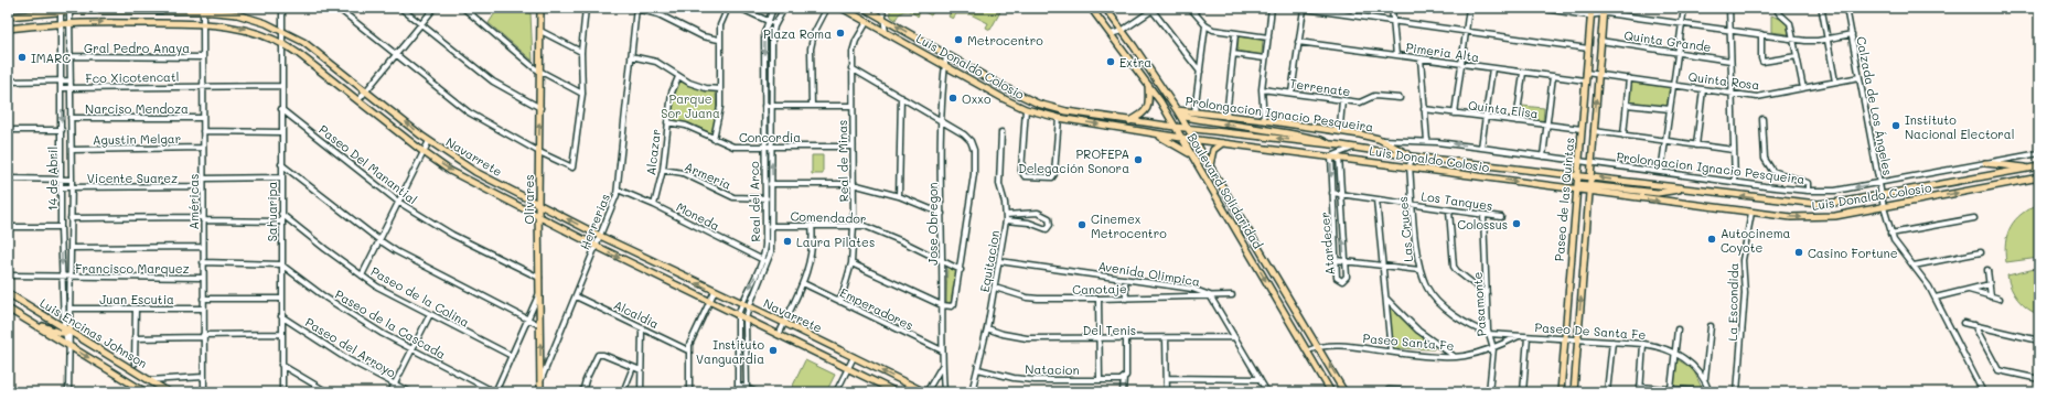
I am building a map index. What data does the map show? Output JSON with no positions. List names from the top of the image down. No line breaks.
{"streets":{"main road":["Luis Donaldo Colosio","Prolongacion Ignacio Pesqueira","Navarrete","Boulevard Solidaridad","Olivares","Paseo de las Quintas","Luis Encinas Johnson"],"street":["Quinta Grande","Gral Pedro Anaya","Pimeria Alta","Fco Xicotencatl","Quinta Rosa","Terrenate","Calzada de Los Ángeles","Narciso Mendoza","Quinta Elisa","Concordia","Agustin Melgar","Alcazar","Real de Minas","Paseo Del Manantial","Armeria","Vicente Suarez","14 de Abril","Los Tanques","Américas","Real del Arco","Sahuaripa","Moneda","Comendador","Herrerias","Jose Obregon","Las Cruces","Atardecer","Equitacion","Francisco Marquez","Avenida Olimpica","Canotaje","Paseo de la Colina","Juan Escutia","La Escondida","Pasamonte","Emperadores","Alcaldia","Paseo de la Cascada","Del Tenis","Paseo De Santa Fe","Paseo Santa Fe","Paseo del Arroyo","Natacion"]},"crossings":[["Quinta Grande","Paseo de las Quintas"],["Gral Pedro Anaya","14 de Abril"],["Gral Pedro Anaya","Américas"],["Pimeria Alta","Paseo de las Quintas"],["Luis Donaldo Colosio","Calzada de Los Ángeles"],["Luis Donaldo Colosio","Prolongacion Ignacio Pesqueira"],["Luis Donaldo Colosio","Real de Minas"],["Luis Donaldo Colosio","Boulevard Solidaridad"],["Luis Donaldo Colosio","Paseo de las Quintas"],["Luis Donaldo Colosio","Jose Obregon"],["Luis Donaldo Colosio","Las Cruces"],["Luis Donaldo Colosio","Atardecer"],["Luis Donaldo Colosio","La Escondida"],["Fco Xicotencatl","14 de Abril"],["Fco Xicotencatl","Américas"],["Fco Xicotencatl","Sahuaripa"],["Quinta Rosa","Calzada de Los Ángeles"],["Quinta Rosa","Paseo de las Quintas"],["Calzada de Los Ángeles","Prolongacion Ignacio Pesqueira"],["Narciso Mendoza","14 de Abril"],["Narciso Mendoza","Américas"],["Quinta Elisa","Paseo de las Quintas"],["Prolongacion Ignacio Pesqueira","Boulevard Solidaridad"],["Prolongacion Ignacio Pesqueira","Paseo de las Quintas"],["Prolongacion Ignacio Pesqueira","Las Cruces"],["Concordia","Alcazar"],["Concordia","Real de Minas"],["Concordia","Real del Arco"],["Agustin Melgar","14 de Abril"],["Agustin Melgar","Américas"],["Alcazar","Armeria"],["Alcazar","Moneda"],["Navarrete","14 de Abril"],["Navarrete","Olivares"],["Navarrete","Américas"],["Navarrete","Real del Arco"],["Navarrete","Sahuaripa"],["Navarrete","Herrerias"],["Real de Minas","Comendador"],["Real de Minas","Emperadores"],["Paseo Del Manantial","Olivares"],["Paseo Del Manantial","Sahuaripa"],["Armeria","Real del Arco"],["Vicente Suarez","14 de Abril"],["Vicente Suarez","Américas"],["14 de Abril","Francisco Marquez"],["14 de Abril","Juan Escutia"],["14 de Abril","Luis Encinas Johnson"],["Boulevard Solidaridad","Paseo Santa Fe"],["Olivares","Herrerias"],["Paseo de las Quintas","Paseo De Santa Fe"],["Los Tanques","Las Cruces"],["Los Tanques","Atardecer"],["Los Tanques","Pasamonte"],["Américas","Francisco Marquez"],["Américas","Juan Escutia"],["Real del Arco","Moneda"],["Real del Arco","Comendador"],["Sahuaripa","Paseo de la Colina"],["Sahuaripa","Paseo de la Cascada"],["Sahuaripa","Paseo del Arroyo"],["Moneda","Herrerias"],["Comendador","Jose Obregon"],["Herrerias","Alcaldia"],["Jose Obregon","Emperadores"],["Las Cruces","Pasamonte"],["Las Cruces","Paseo De Santa Fe"],["Las Cruces","Paseo Santa Fe"],["Equitacion","Avenida Olimpica"],["Equitacion","Canotaje"],["Equitacion","Del Tenis"],["Equitacion","Natacion"],["Avenida Olimpica","Canotaje"],["Avenida Olimpica","Del Tenis"],["Pasamonte","Paseo Santa Fe"]],"parks":["Parque Sor Juana"],"places":["Plaza Roma","Metrocentro","IMARC","Extra","Oxxo","Instituto Nacional Electoral","PROFEPA Delegación Sonora","Colossus","Cinemex Metrocentro","Autocinema Coyote","Laura Pilates","Casino Fortune","Instituto Vanguardia"]}
